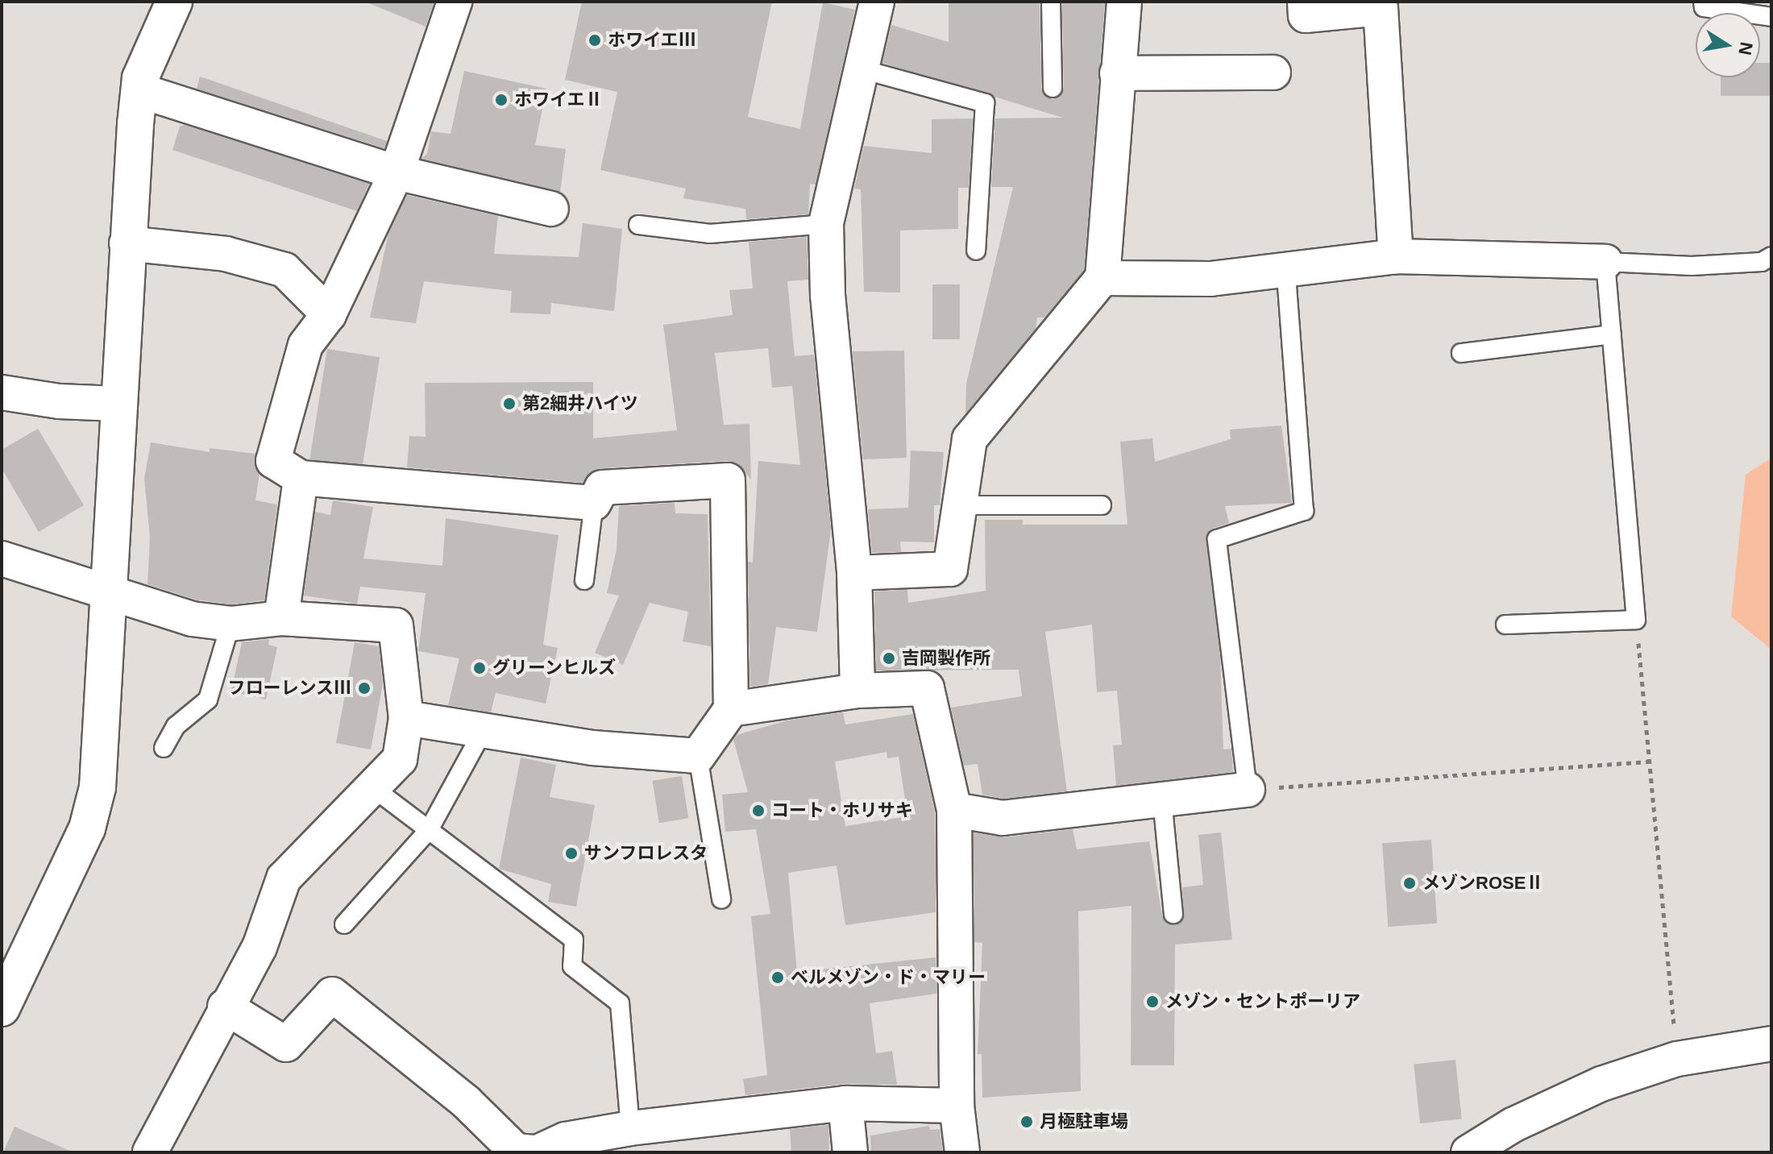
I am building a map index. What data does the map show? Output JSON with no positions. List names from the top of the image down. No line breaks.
{"places":["ホワイエⅢ","ホワイエⅡ","第2細井ハイツ","吉岡製作所","グリーンヒルズ","フローレンスⅢ","コート・ホリサキ","サンフロレスタ","メゾンROSEⅡ","ベルメゾン・ド・マリー","メゾン・セントポーリア","月極駐車場"],"north":"right"}
